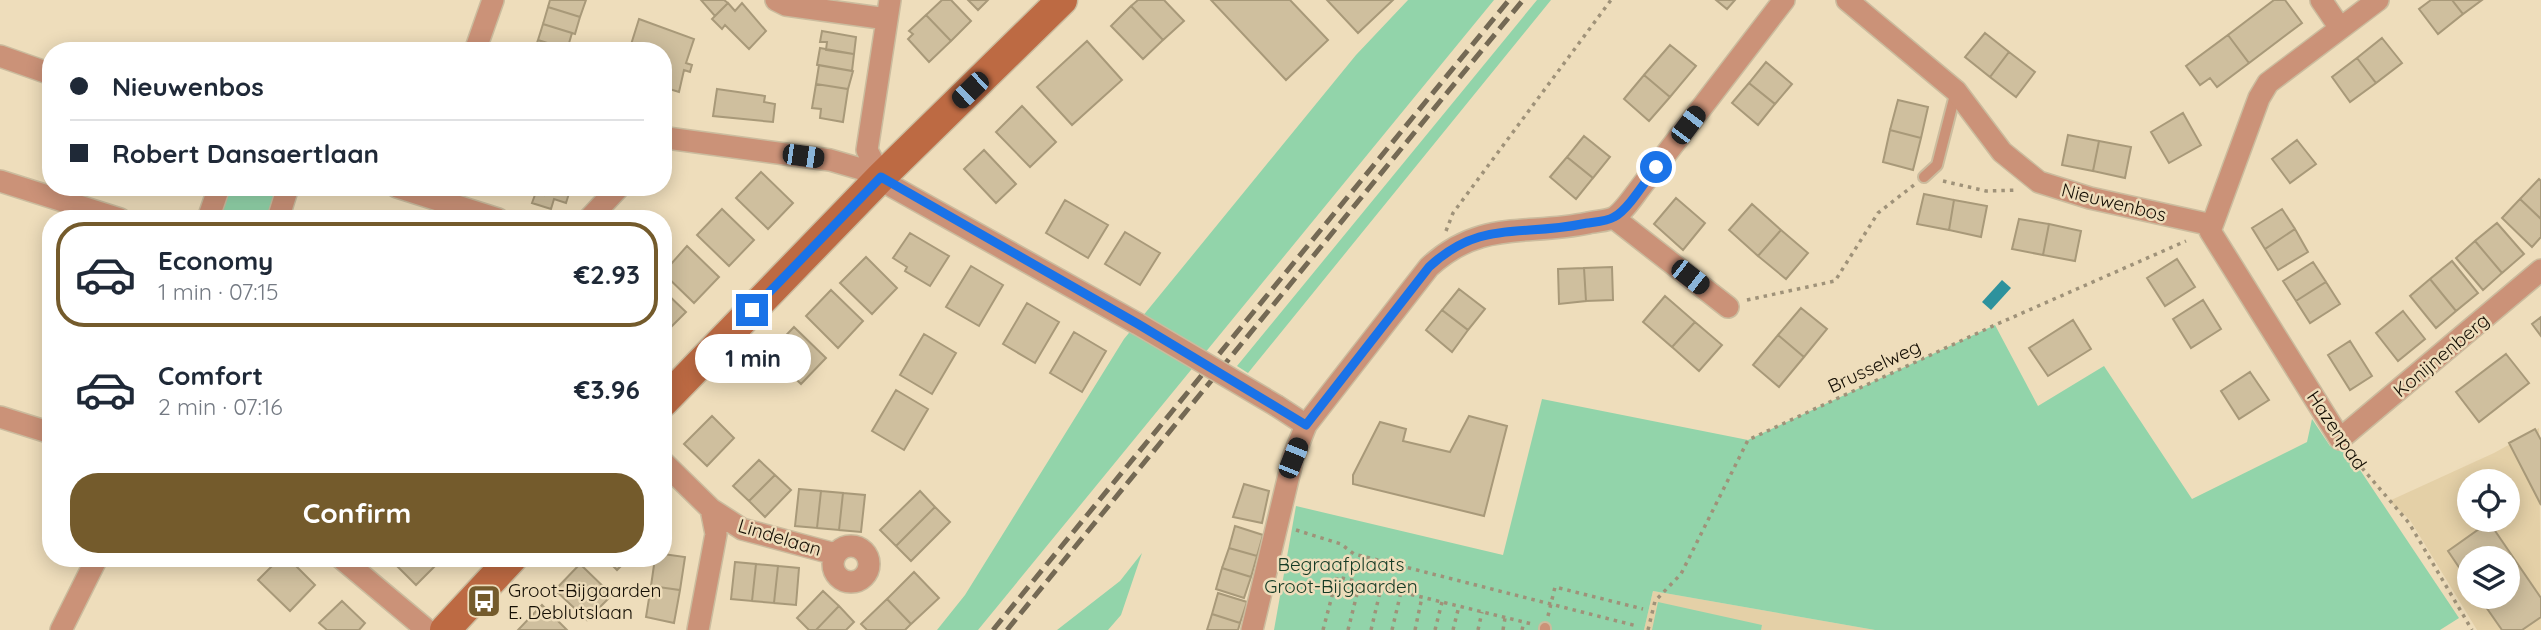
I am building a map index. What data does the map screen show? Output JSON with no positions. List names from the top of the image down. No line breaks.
{"streets":{"street":["Nieuwenbos","Konijnenberg","Hazenpad","Lindelaan"],"path":["Brusselweg"]},"crossings":[["Nieuwenbos","Brusselweg"],["Nieuwenbos","Hazenpad"],["Konijnenberg","Hazenpad"],["Brusselweg","Hazenpad"]],"parks":["Begraafplaats Groot-Bijgaarden"],"places":{"bus stop":["Groot-Bijgaarden E. Deblutslaan"]},"page":{"banner":["Nieuwenbos","Robert Dansaertlaan"],"list":[{"name":"Economy","note":"1 min · 07:15","value":"€2.93"},{"name":"Comfort","note":"2 min · 07:16","value":"€3.96"}],"bubble":"1 min","buttons":"Confirm"}}
